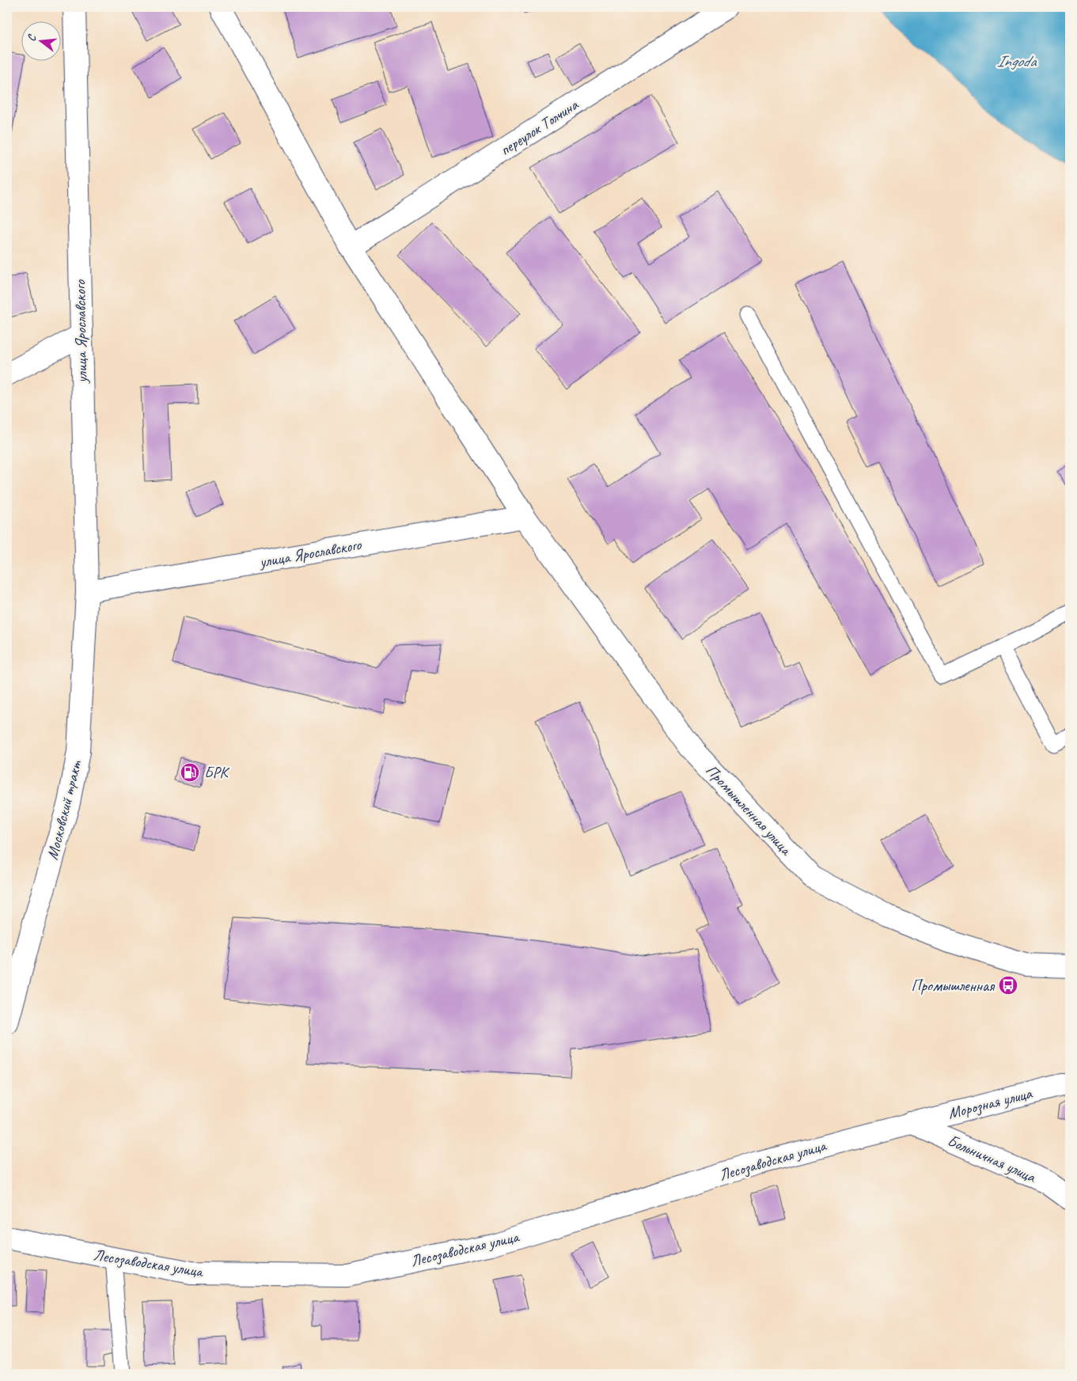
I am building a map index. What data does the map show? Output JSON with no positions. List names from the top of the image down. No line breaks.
{"streets":{"street":["переулок Толчина","улица Ярославского","Промышленная улица","Московский тракт","Морозная улица","Больничная улица","Лесозаводская улица"]},"crossings":[["улица Ярославского","Промышленная улица"],["улица Ярославского","Московский тракт"],["Морозная улица","Больничная улица"],["Морозная улица","Лесозаводская улица"],["Больничная улица","Лесозаводская улица"]],"water":["Ingoda"],"places":{"fuel station":["БРК"],"bus stop":["Промышленная"]},"north":"left"}
